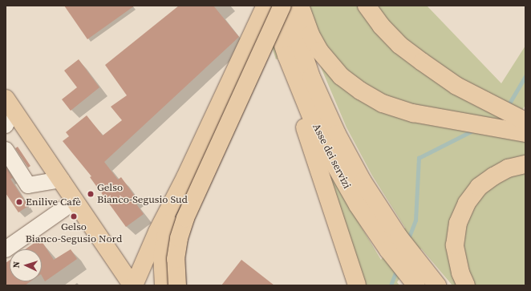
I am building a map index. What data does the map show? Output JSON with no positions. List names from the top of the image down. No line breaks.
{"streets":{"main road":["Asse dei servizi"]},"places":["Gelso Bianco-Segusio Sud","Enilive Cafè","Gelso Bianco-Segusio Nord"],"north":"left"}
